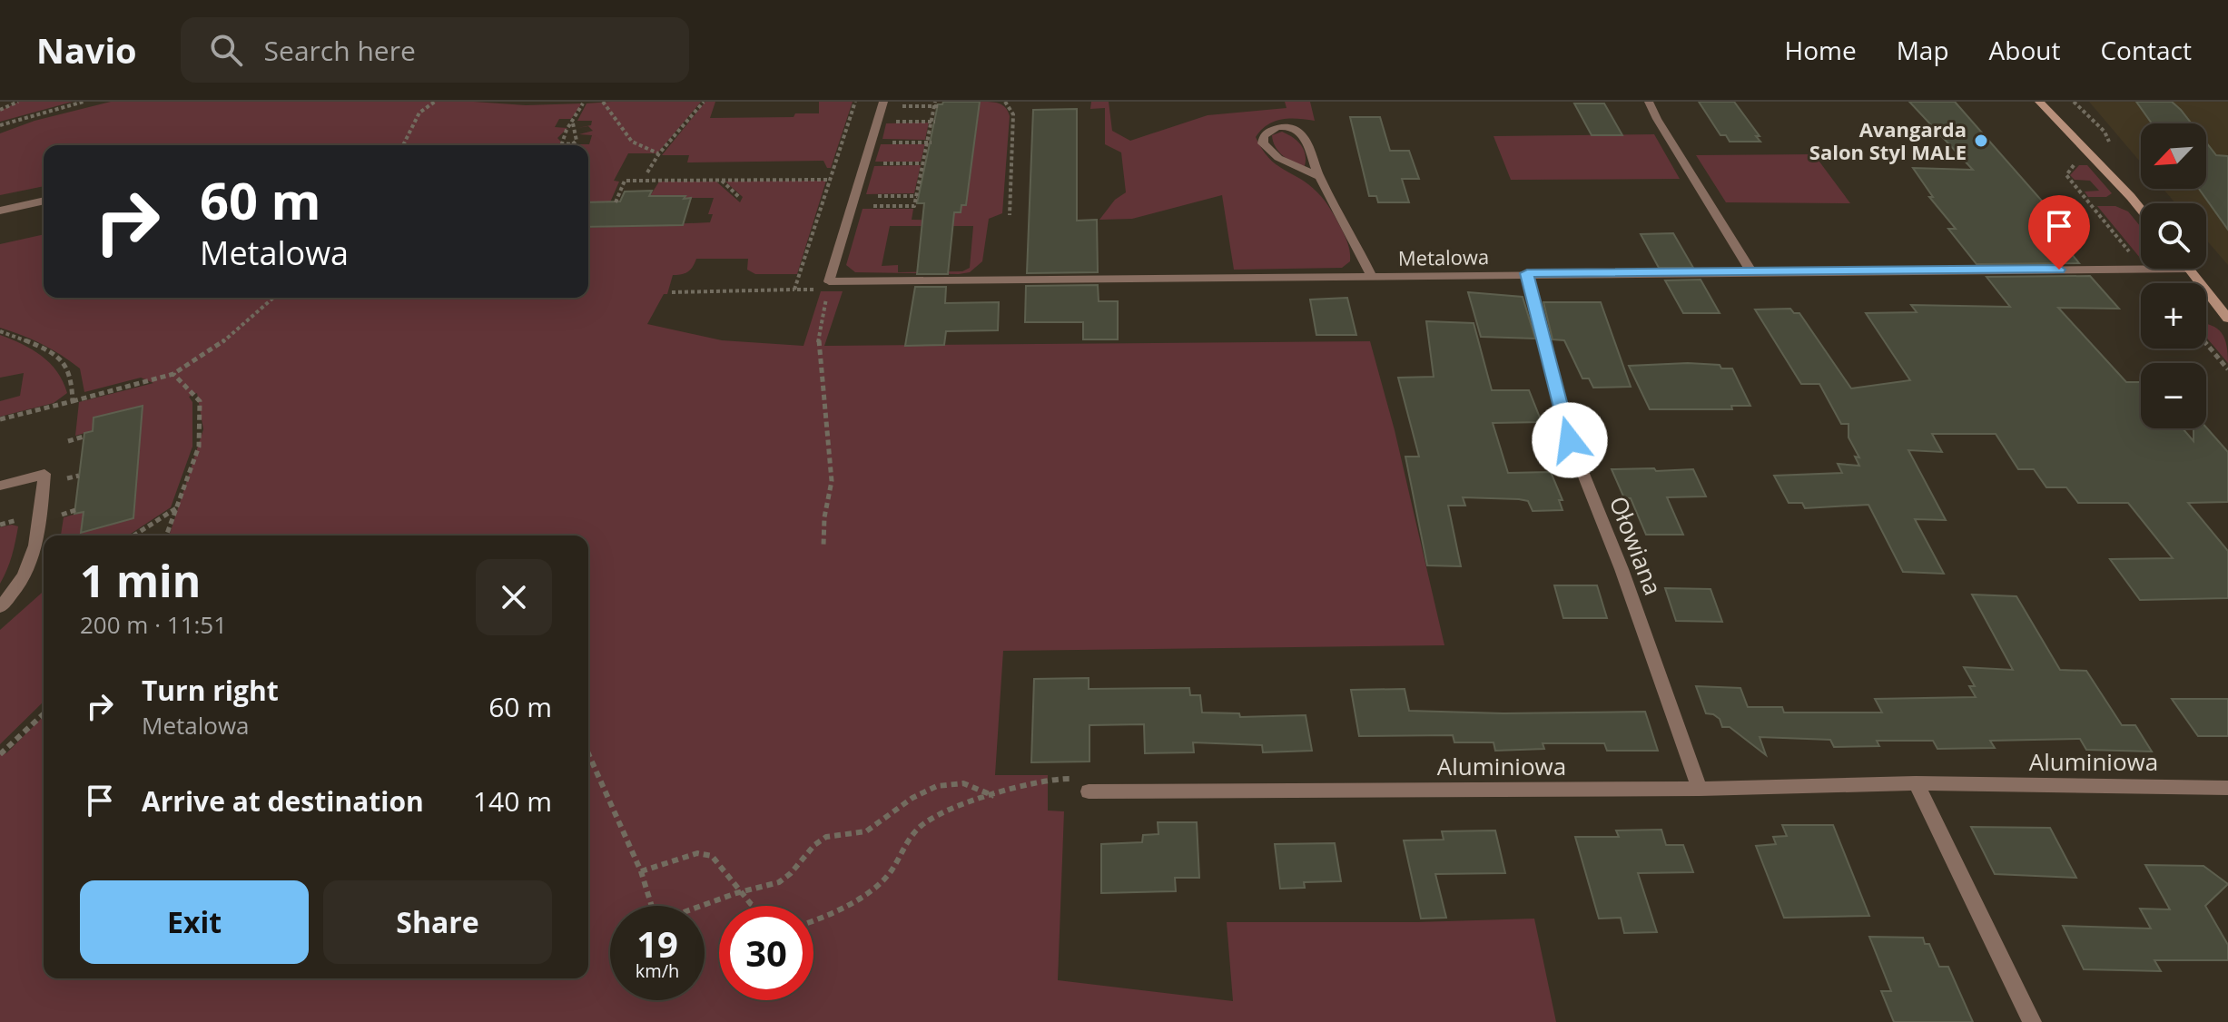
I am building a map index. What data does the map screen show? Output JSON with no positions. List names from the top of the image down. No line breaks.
{"streets":{"street":["Metalowa","Ołowiana","Aluminiowa"]},"crossings":[["Metalowa","Ołowiana"],["Ołowiana","Aluminiowa"]],"places":["Avangarda Salon Styl MALE"],"north":"bottom left","page":{"header":"Navio","search":"Search here","nav":["Home","Map","About","Contact"],"map_buttons":["+","−"],"turn":["60 m","Metalowa"],"heading":["1 min","200 m · 11:51"],"list":[{"name":"Turn right","note":"Metalowa","value":"60 m"},{"name":"Arrive at destination","value":"140 m"}],"buttons":["Exit","Share"],"speed":"19 km/h","limit":"30"}}
